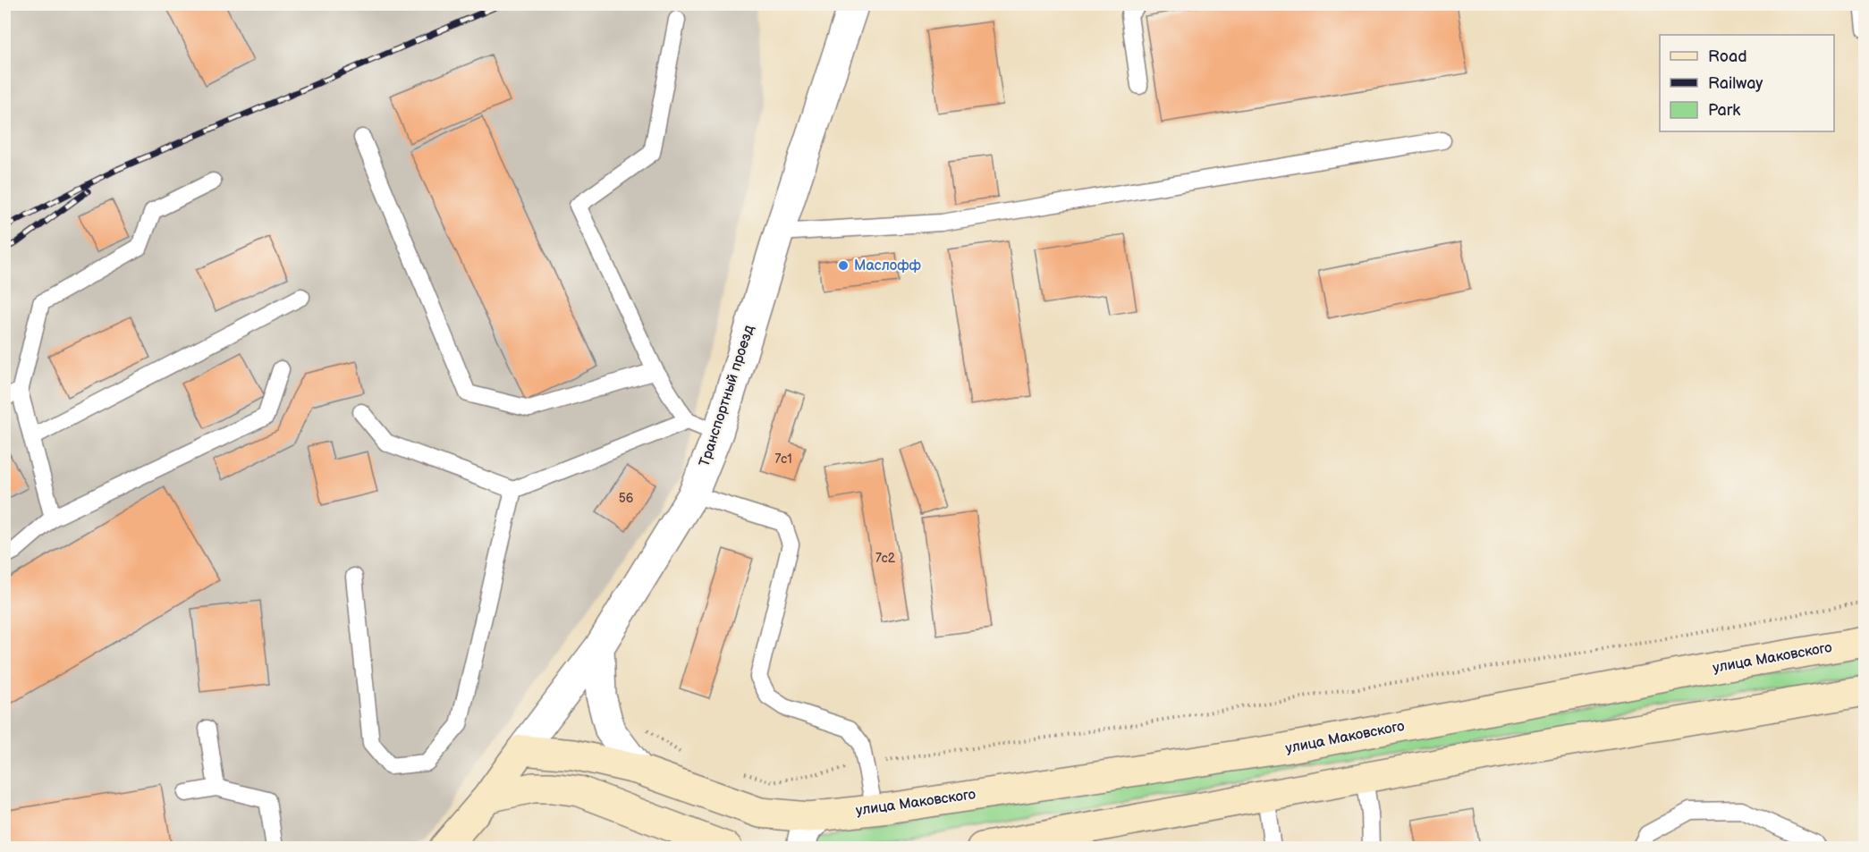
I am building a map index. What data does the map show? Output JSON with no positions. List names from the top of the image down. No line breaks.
{"streets":{"main road":["улица Маковского"],"street":["Транспортный проезд"]},"crossings":[["Транспортный проезд","улица Маковского"]],"places":["Маслофф"],"house_numbers":["7с1","56","7с2"],"legend":["Road","Railway","Park"]}
